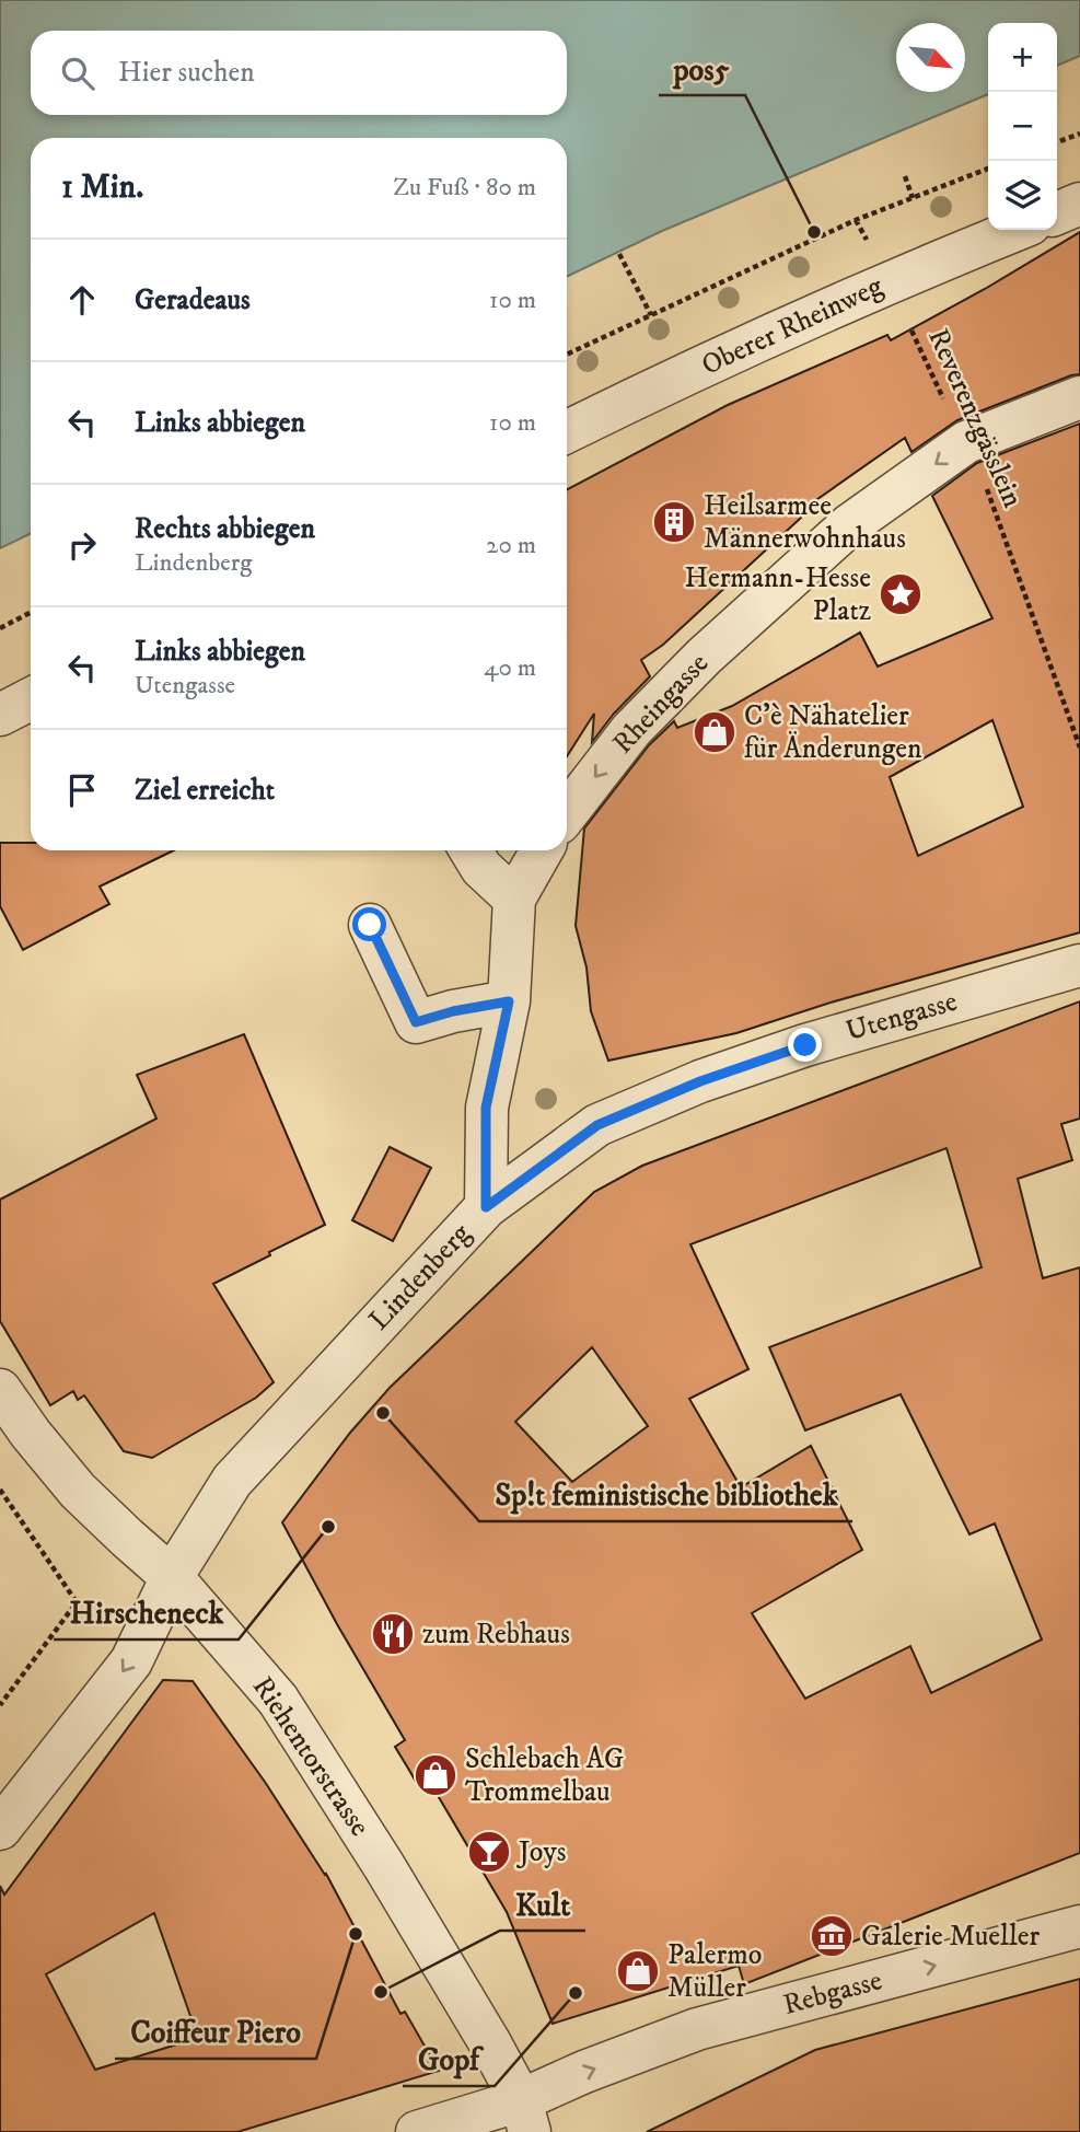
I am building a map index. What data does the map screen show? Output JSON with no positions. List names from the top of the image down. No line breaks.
{"streets":{"street":["Oberer Rheinweg","Rheingasse","Utengasse","Lindenberg","Riehentorstrasse","Rebgasse"],"path":["Reverenzgässlein"]},"crossings":[["Oberer Rheinweg","Reverenzgässlein"],["Reverenzgässlein","Rheingasse"],["Utengasse","Lindenberg"],["Lindenberg","Riehentorstrasse"],["Riehentorstrasse","Rebgasse"]],"one_way":["Rheingasse","Rebgasse"],"places":{"other":["pos5","Sp!t feministische bibliothek","Hirscheneck","Coiffeur Piero","Kult","Gopf"],"building":["Heilsarmee Männerwohnhaus"],"place":["Hermann-Hesse Platz"],"shop":["C'è Nähatelier für Änderungen","Schlebach AG Trommelbau","Palermo Müller"],"restaurant":["zum Rebhaus"],"bar":["Joys"],"museum":["Galerie Mueller"]},"north":"bottom right","page":{"map_buttons":["+","−"],"search":"Hier suchen","heading":["1 Min.","Zu Fuß · 80 m"],"list":[["Geradeaus","10 m"],["Links abbiegen","10 m"],["Rechts abbiegen","Lindenberg","20 m"],["Links abbiegen","Utengasse","40 m"],"Ziel erreicht"]}}
